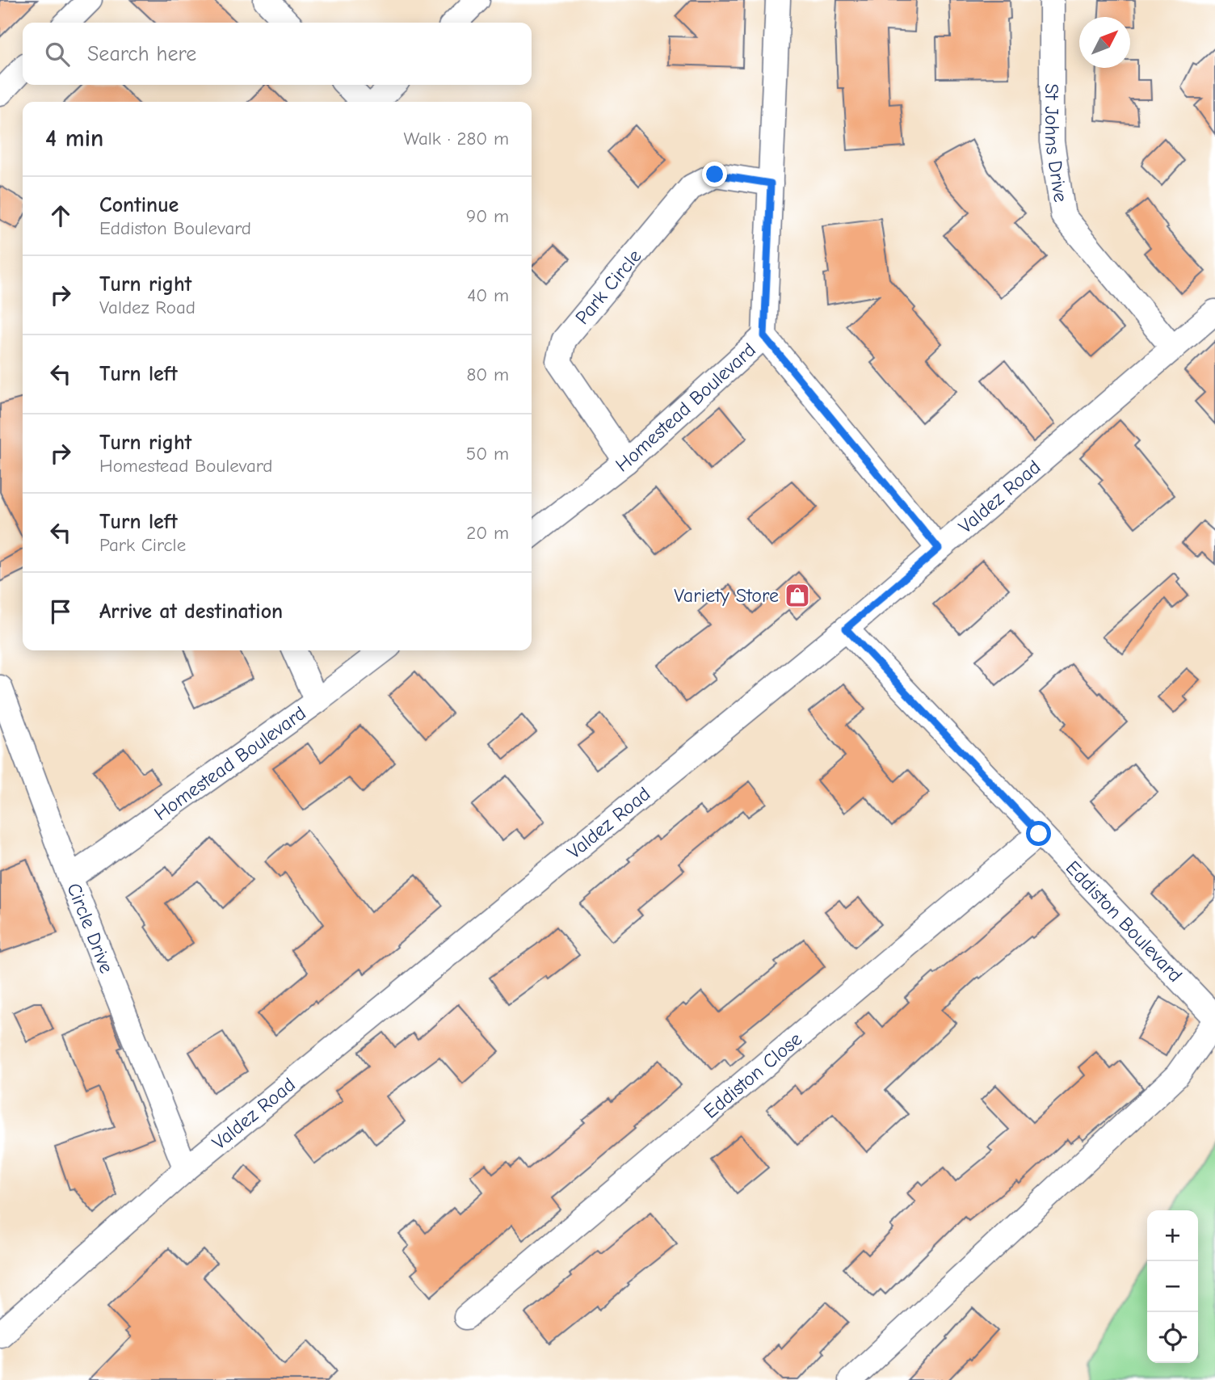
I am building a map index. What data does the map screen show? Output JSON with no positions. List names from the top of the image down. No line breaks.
{"streets":{"street":["St Johns Drive","Park Circle","Homestead Boulevard","Valdez Road","Eddiston Boulevard","Circle Drive","Eddiston Close"]},"crossings":[["St Johns Drive","Valdez Road"],["Park Circle","Homestead Boulevard"],["Homestead Boulevard","Circle Drive"],["Valdez Road","Eddiston Boulevard"],["Valdez Road","Circle Drive"],["Eddiston Boulevard","Eddiston Close"]],"places":{"shop":["Variety Store"]},"north":"top right","page":{"search":"Search here","heading":["4 min","Walk · 280 m"],"list":[["Continue","Eddiston Boulevard","90 m"],["Turn right","Valdez Road","40 m"],["Turn left","80 m"],["Turn right","Homestead Boulevard","50 m"],["Turn left","Park Circle","20 m"],"Arrive at destination"],"map_buttons":["+","−"]}}
